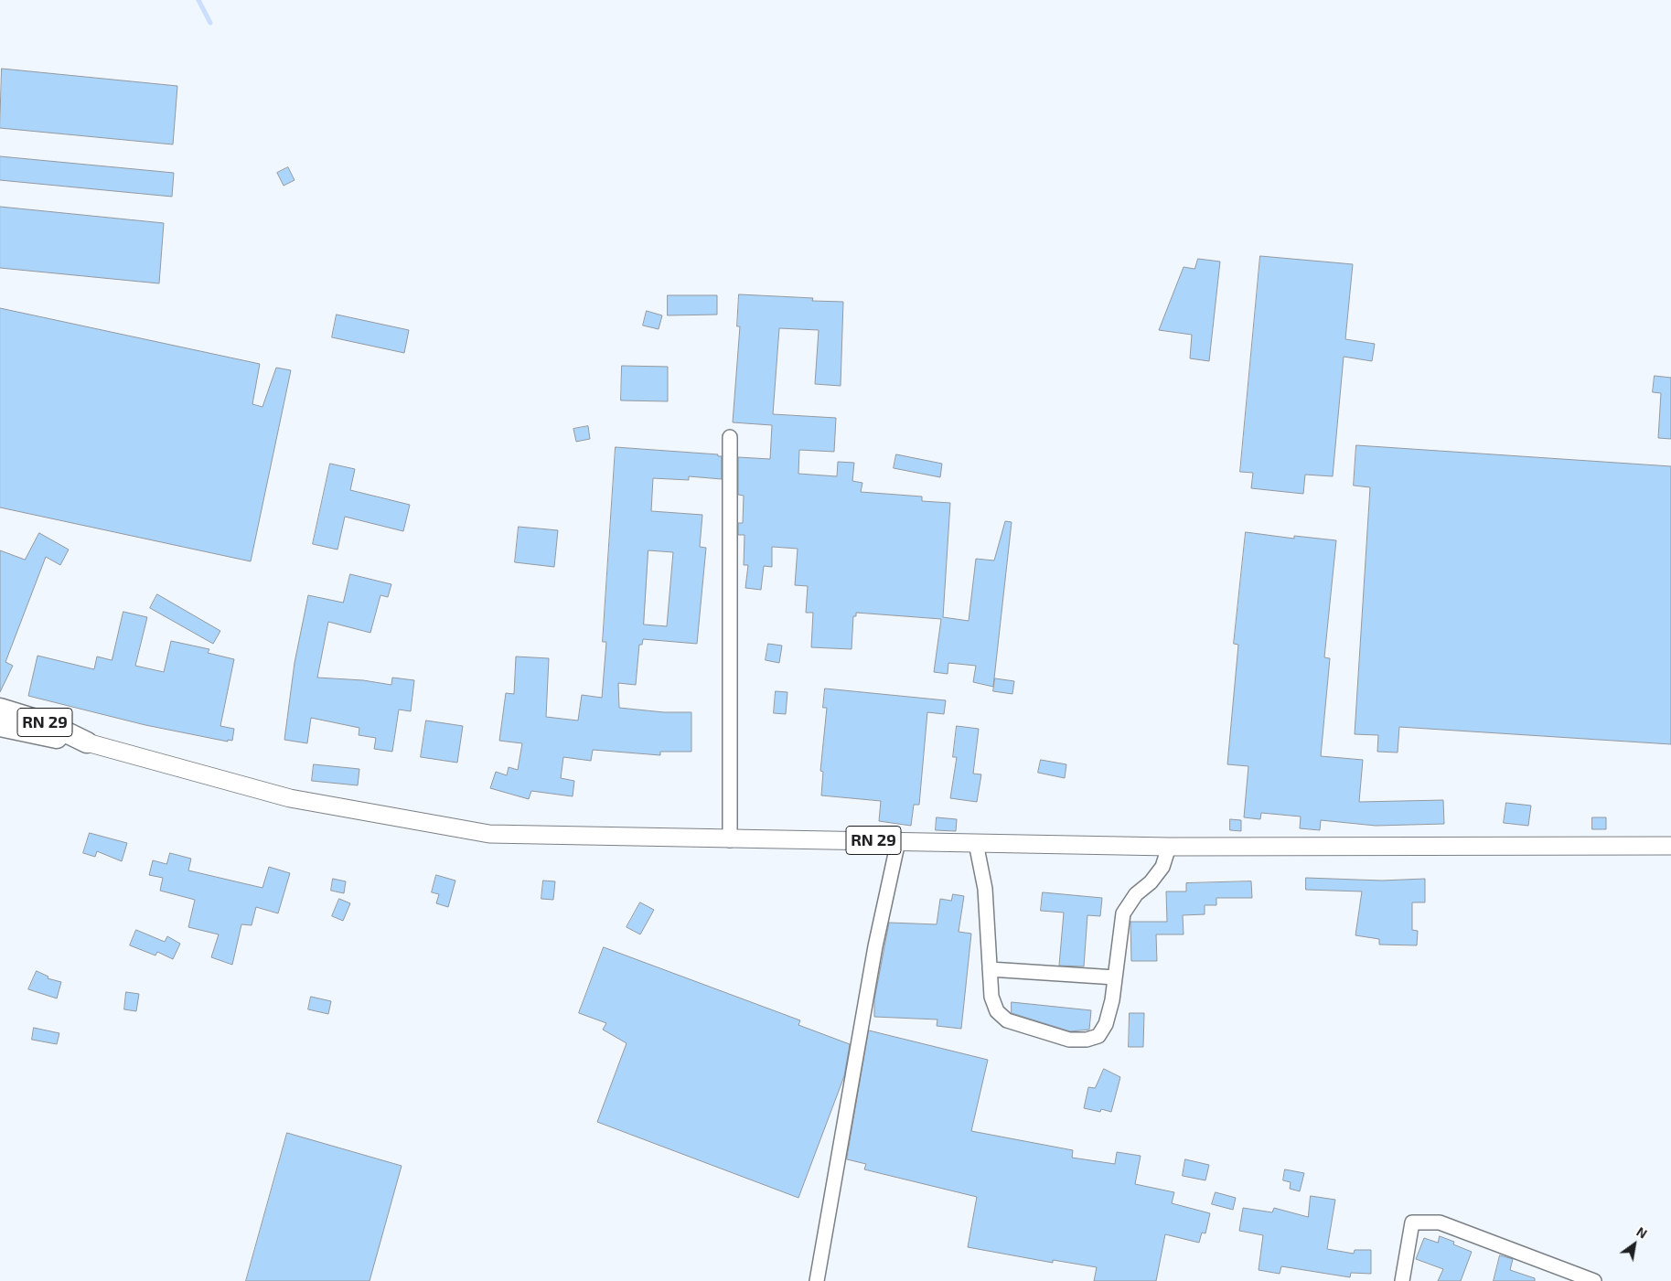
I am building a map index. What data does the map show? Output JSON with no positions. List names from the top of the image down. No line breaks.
{"streets":{"highway":["RN 29"]},"north":"top right"}
